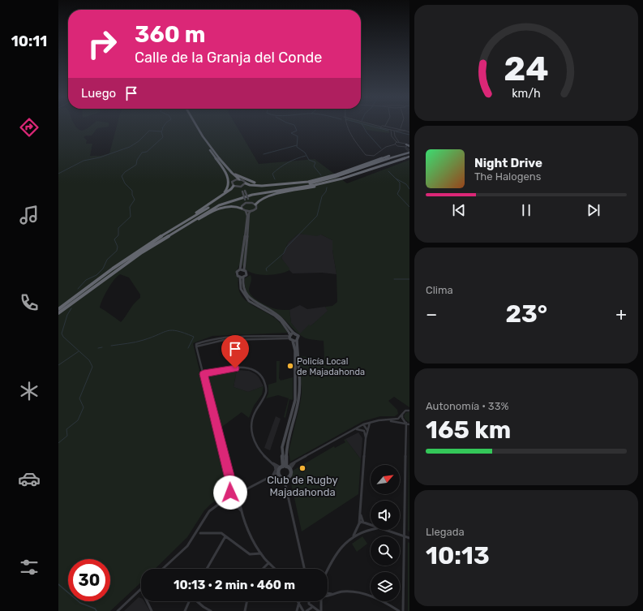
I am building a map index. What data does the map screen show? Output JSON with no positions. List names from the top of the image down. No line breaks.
{"places":["Policía Local de Majadahonda","Club de Rugby Majadahonda"],"north":"top right","page":{"tabs":"10:11","turn":["360 m","Calle de la Granja del Conde"],"then":"Luego","song":["Night Drive","The Halogens"],"tile":["Clima",["Autonomía · 33%","165 km"],["Llegada","10:13"]],"heat":["−","23°","+"],"limit":"30","trip":"10:13 · 2 min · 460 m","gauge":["24","km/h"]}}
